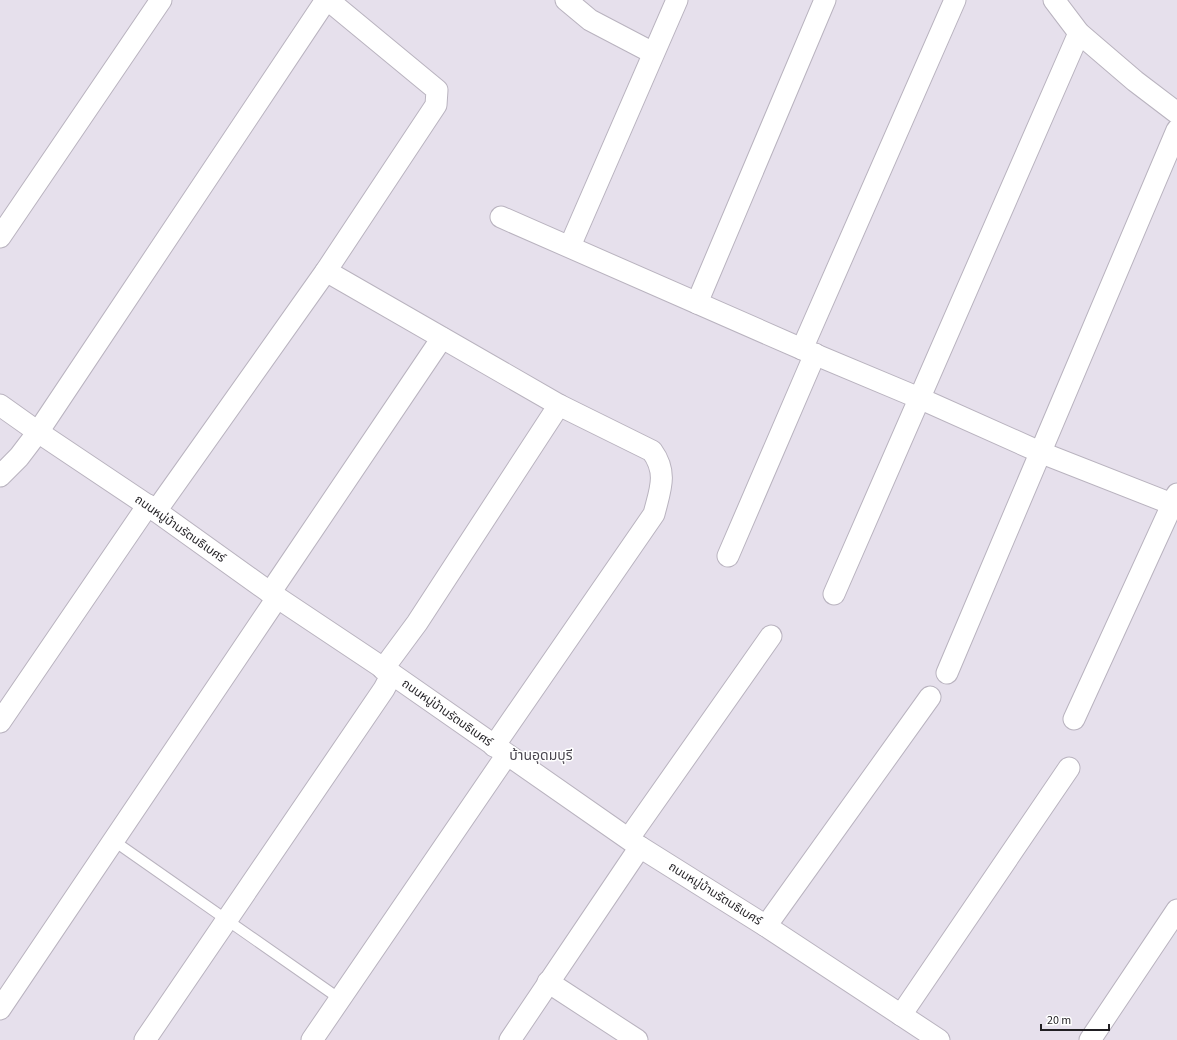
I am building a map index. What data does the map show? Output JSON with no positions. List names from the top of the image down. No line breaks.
{"streets":{"street":["ถนนหมู่บ้านรัตนธิเบศร์"]},"districts":["บ้านอุดมบุรี"],"scale_bar":"20 m"}
